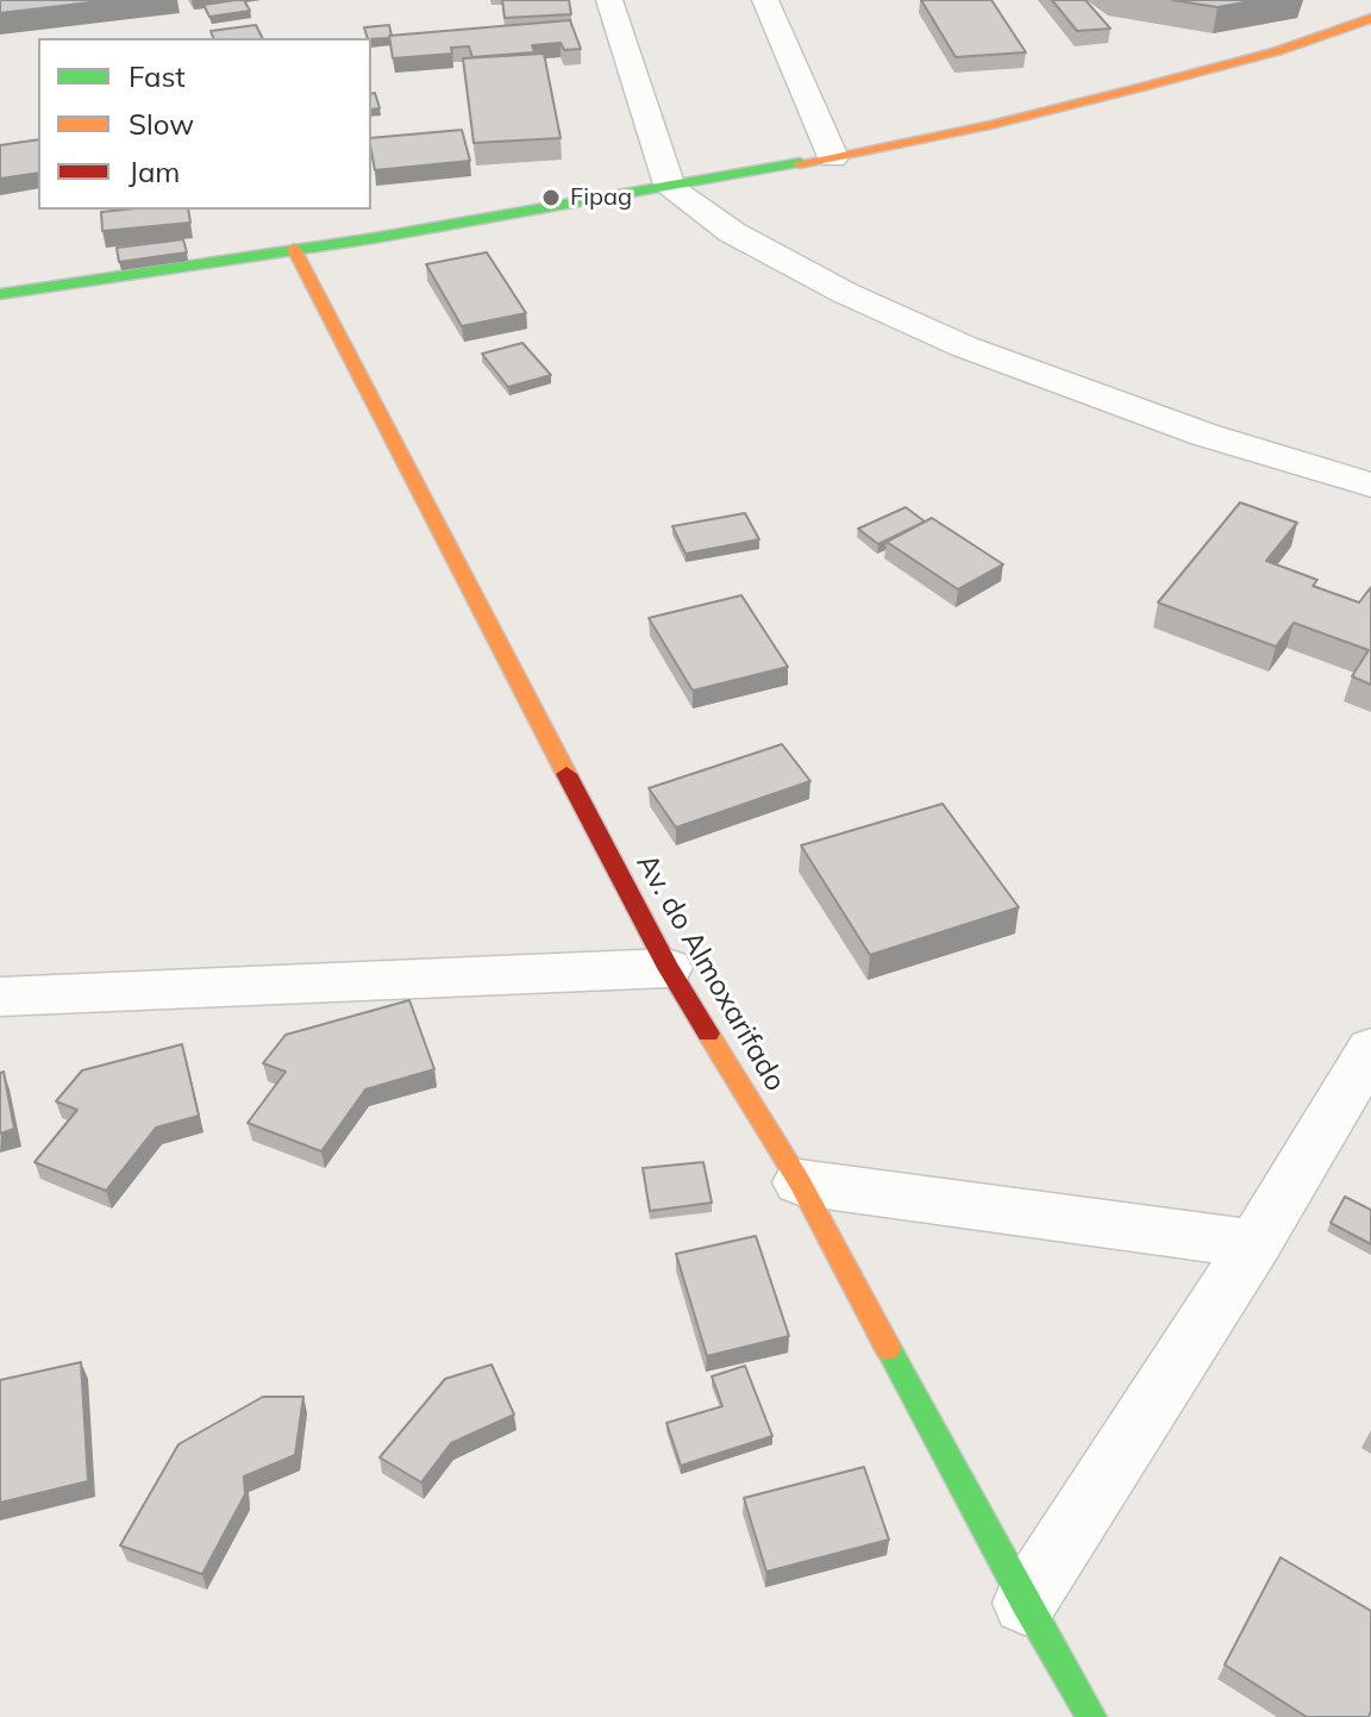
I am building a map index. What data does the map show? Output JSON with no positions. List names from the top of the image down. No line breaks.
{"streets":{"street":["Av. do Almoxarifado"]},"places":["Fipag"],"legend":["Fast","Slow","Jam"]}
